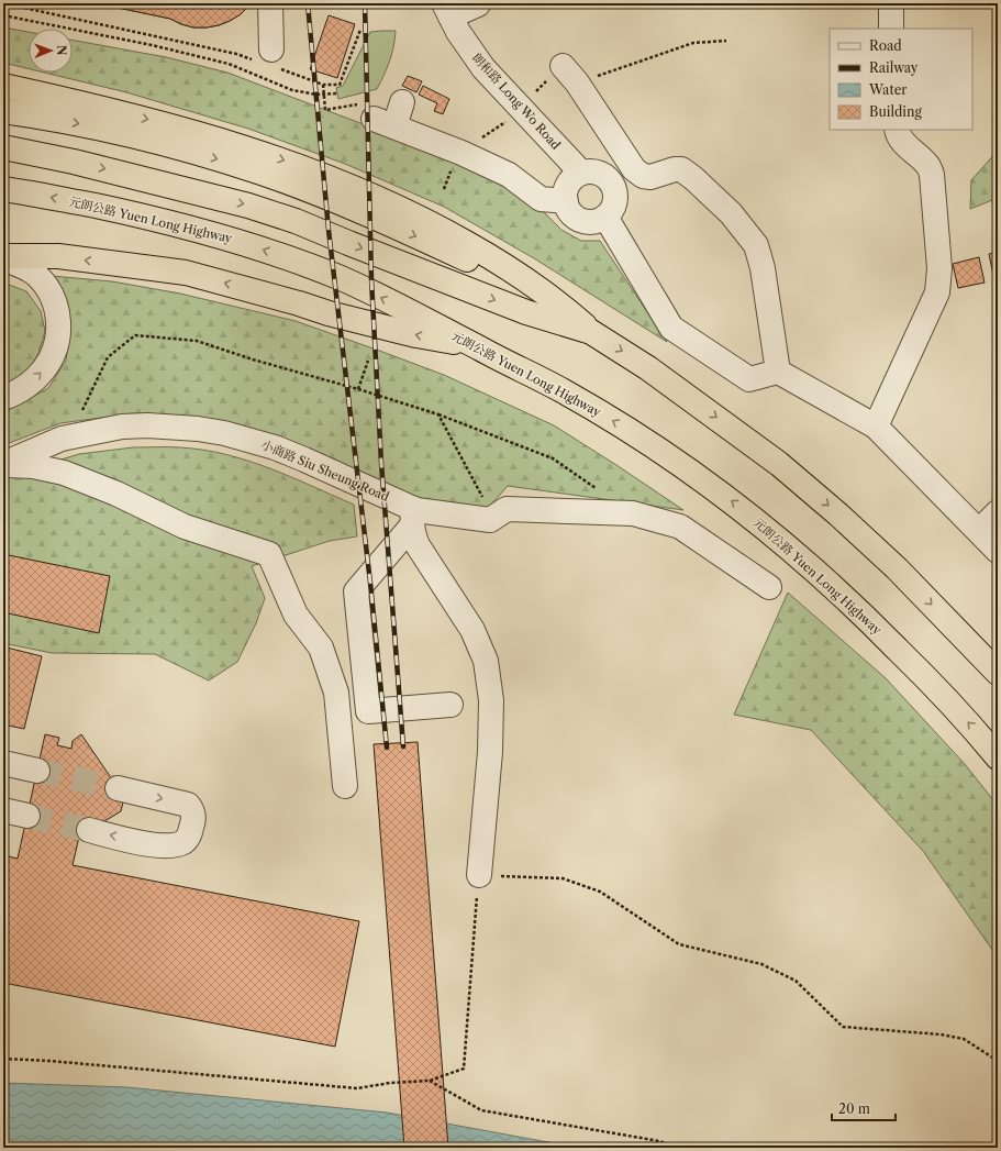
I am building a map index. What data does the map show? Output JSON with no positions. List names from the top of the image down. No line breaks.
{"streets":{"highway":["元朗公路 Yuen Long Highway"],"street":["朗和路 Long Wo Road","小商路 Siu Sheung Road"]},"legend":["Road","Railway","Water","Building"],"scale_bar":"20 m","north":"right"}
